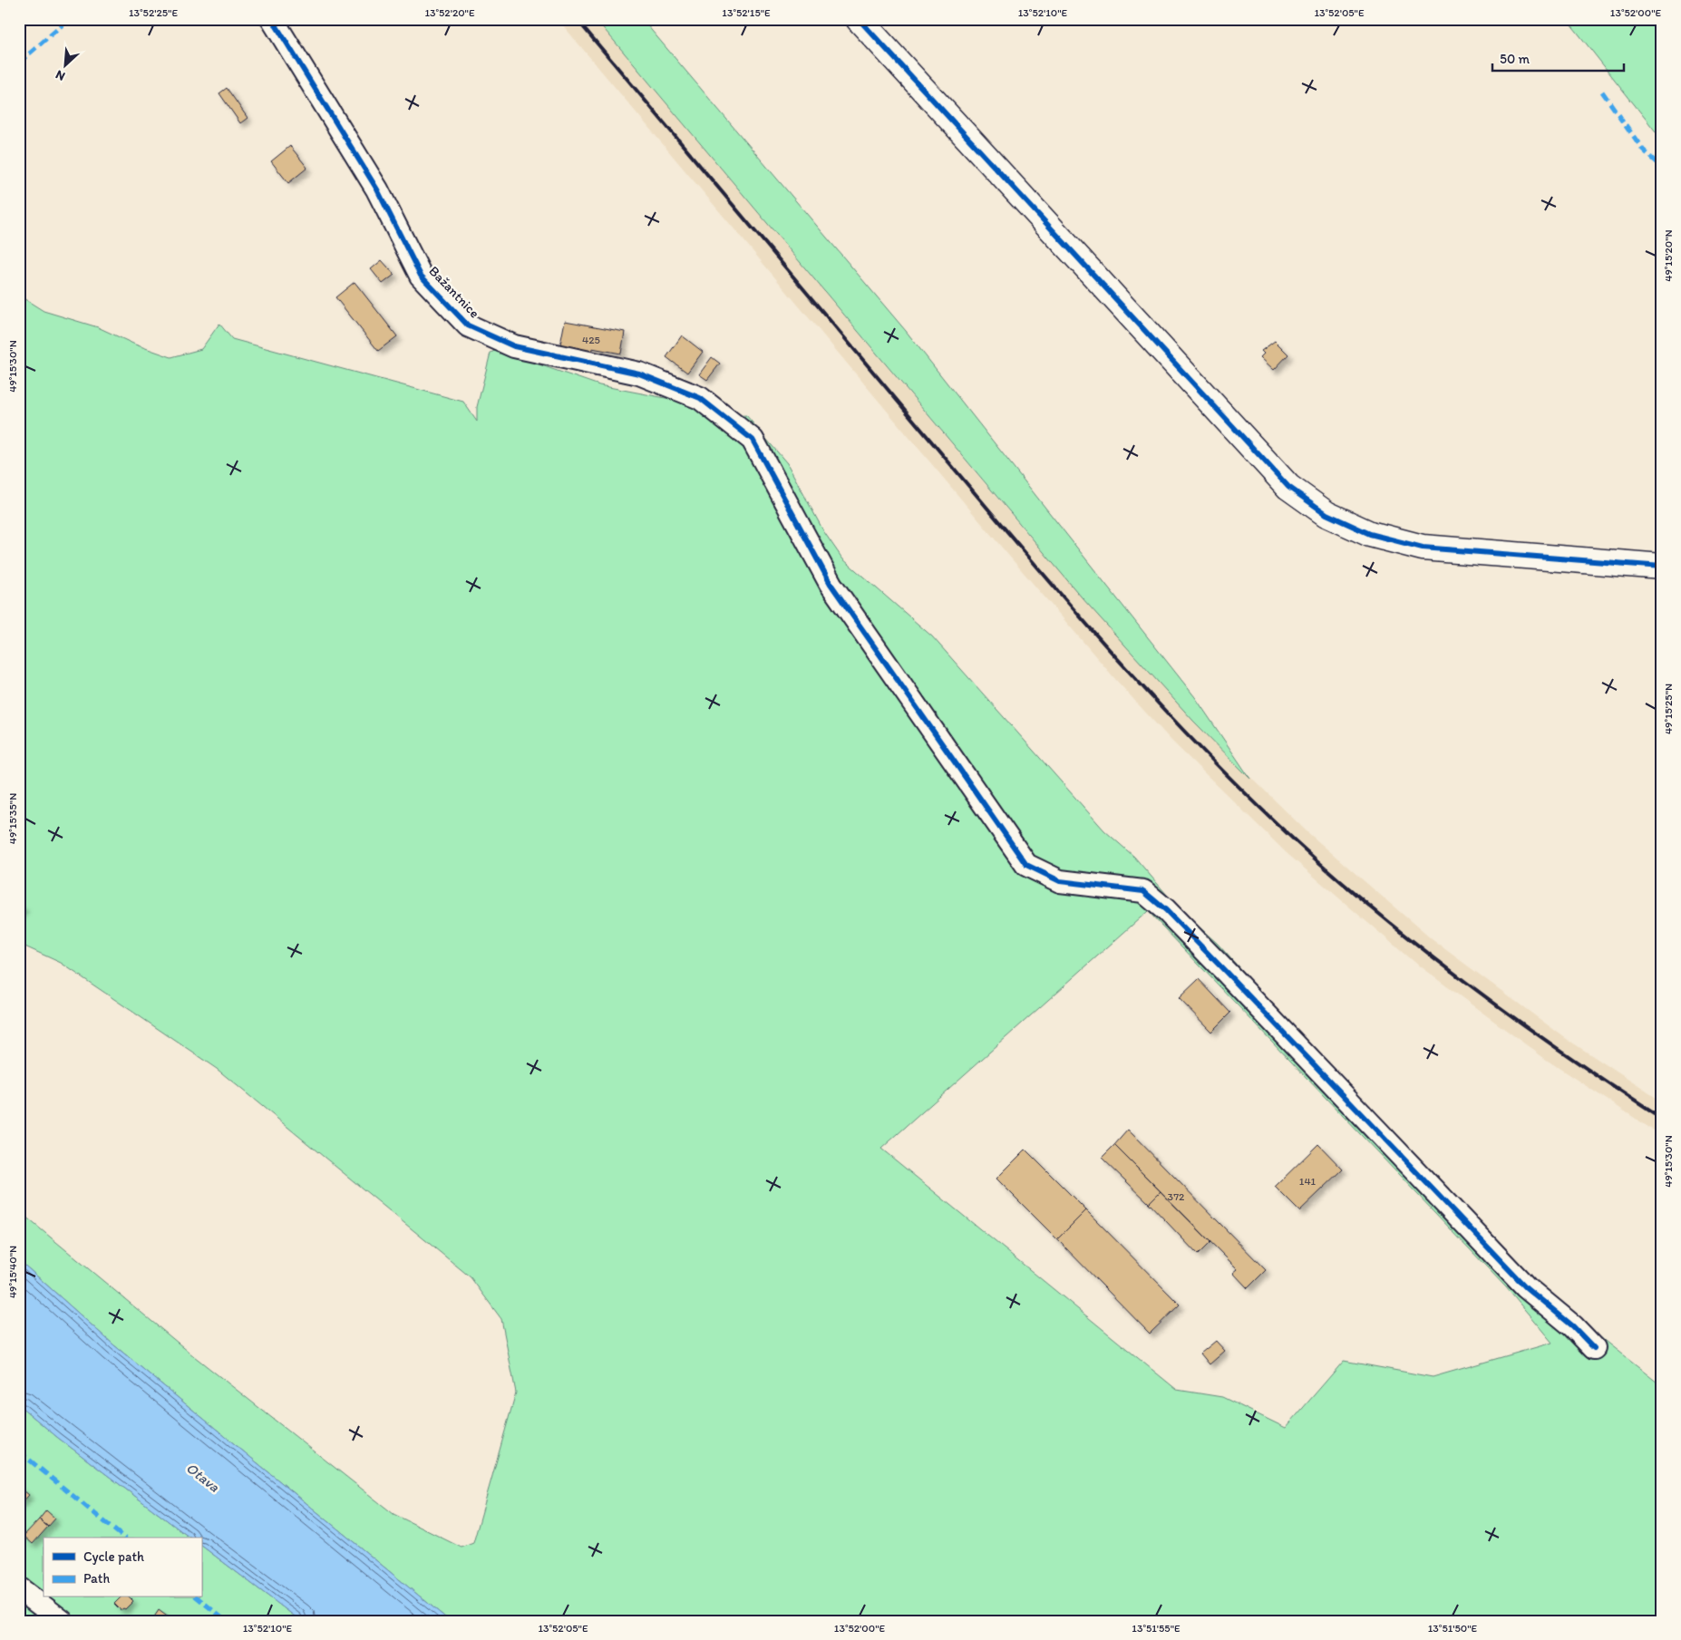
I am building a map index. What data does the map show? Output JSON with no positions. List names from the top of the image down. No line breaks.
{"streets":{"street":["Bažantnice"]},"water":["Otava"],"house_numbers":["425","141","372"],"legend":["Cycle path","Path"],"scale_bar":"50 m","north":"bottom left","coordinates":["13°52'25\"E","13°52'20\"E","13°52'15\"E","13°52'10\"E","13°52'05\"E","13°52'00\"E","49°15'20\"N","49°15'30\"N","49°15'25\"N","49°15'35\"N","49°15'40\"N","13°51'55\"E","13°51'50\"E"]}
